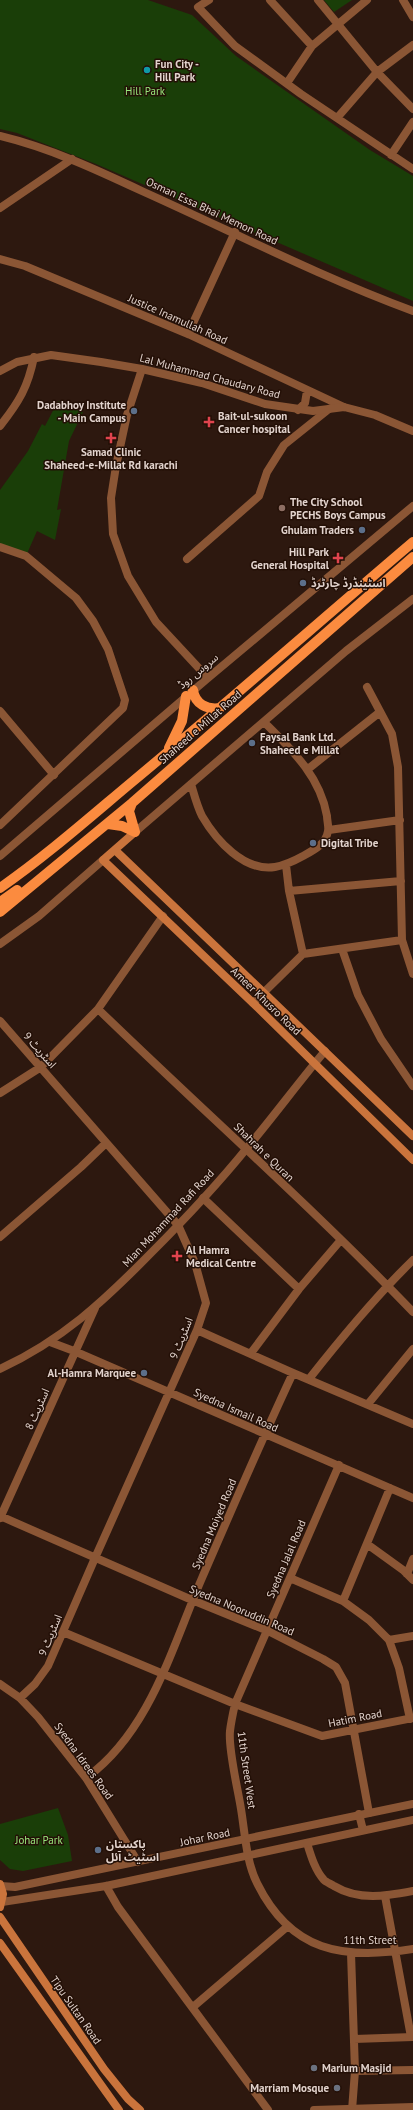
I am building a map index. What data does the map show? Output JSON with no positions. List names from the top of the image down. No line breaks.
{"streets":{"main road":["Shaheed e Millat Road","Ameer Khusro Road","Tipu Sultan Road"],"street":["Osman Essa Bhai Memon Road","Justice Inamullah Road","Lal Muhammad Chaudary Road","سروس روڈ","اسٹریٹ 9","Shahrah e Quran","Mian Mohammad Rafi Road","اسٹریٹ 8","Syedna Ismail Road","Syedna Moiyed Road","Syedna Jalal Road","Syedna Nooruddin Road","Hatim Road","Syedna Idrees Road","11th Street West","Johar Road","11th Street"]},"crossings":[["Justice Inamullah Road","Lal Muhammad Chaudary Road"],["Ameer Khusro Road","Mian Mohammad Rafi Road"],["اسٹریٹ 9","Mian Mohammad Rafi Road"],["اسٹریٹ 9","Syedna Ismail Road"],["اسٹریٹ 9","Syedna Nooruddin Road"],["اسٹریٹ 9","Hatim Road"],["اسٹریٹ 9","Syedna Idrees Road"],["Shahrah e Quran","Mian Mohammad Rafi Road"],["Mian Mohammad Rafi Road","اسٹریٹ 8"],["Mian Mohammad Rafi Road","Syedna Ismail Road"],["اسٹریٹ 8","Syedna Ismail Road"],["اسٹریٹ 8","Syedna Nooruddin Road"],["Syedna Ismail Road","Syedna Moiyed Road"],["Syedna Ismail Road","Syedna Jalal Road"],["Syedna Moiyed Road","Syedna Nooruddin Road"],["Syedna Moiyed Road","Hatim Road"],["Syedna Moiyed Road","Syedna Idrees Road"],["Syedna Jalal Road","Syedna Nooruddin Road"],["Syedna Jalal Road","Hatim Road"],["Syedna Jalal Road","11th Street West"],["Syedna Nooruddin Road","Hatim Road"],["Syedna Nooruddin Road","Johar Road"],["Hatim Road","11th Street West"],["Syedna Idrees Road","Johar Road"],["11th Street West","Johar Road"],["11th Street West","11th Street"],["Johar Road","11th Street"]],"parks":["Hill Park","Johar Park"],"places":{"other":["Fun City - Hill Park","Dadabhoy Institute - Main Campus","The City School PECHS Boys Campus","Ghulam Traders","اسٹینڈرڈ چارٹرڈ","Faysal Bank Ltd. Shaheed e Millat","Digital Tribe","Al-Hamra Marquee","پاکستان اسٹیٹ آئل","Marium Masjid","Marriam Mosque"],"health":["Bait-ul-sukoon Cancer hospital","Samad Clinic Shaheed-e-Millat Rd karachi","Hill Park General Hospital","Al Hamra Medical Centre"]}}
